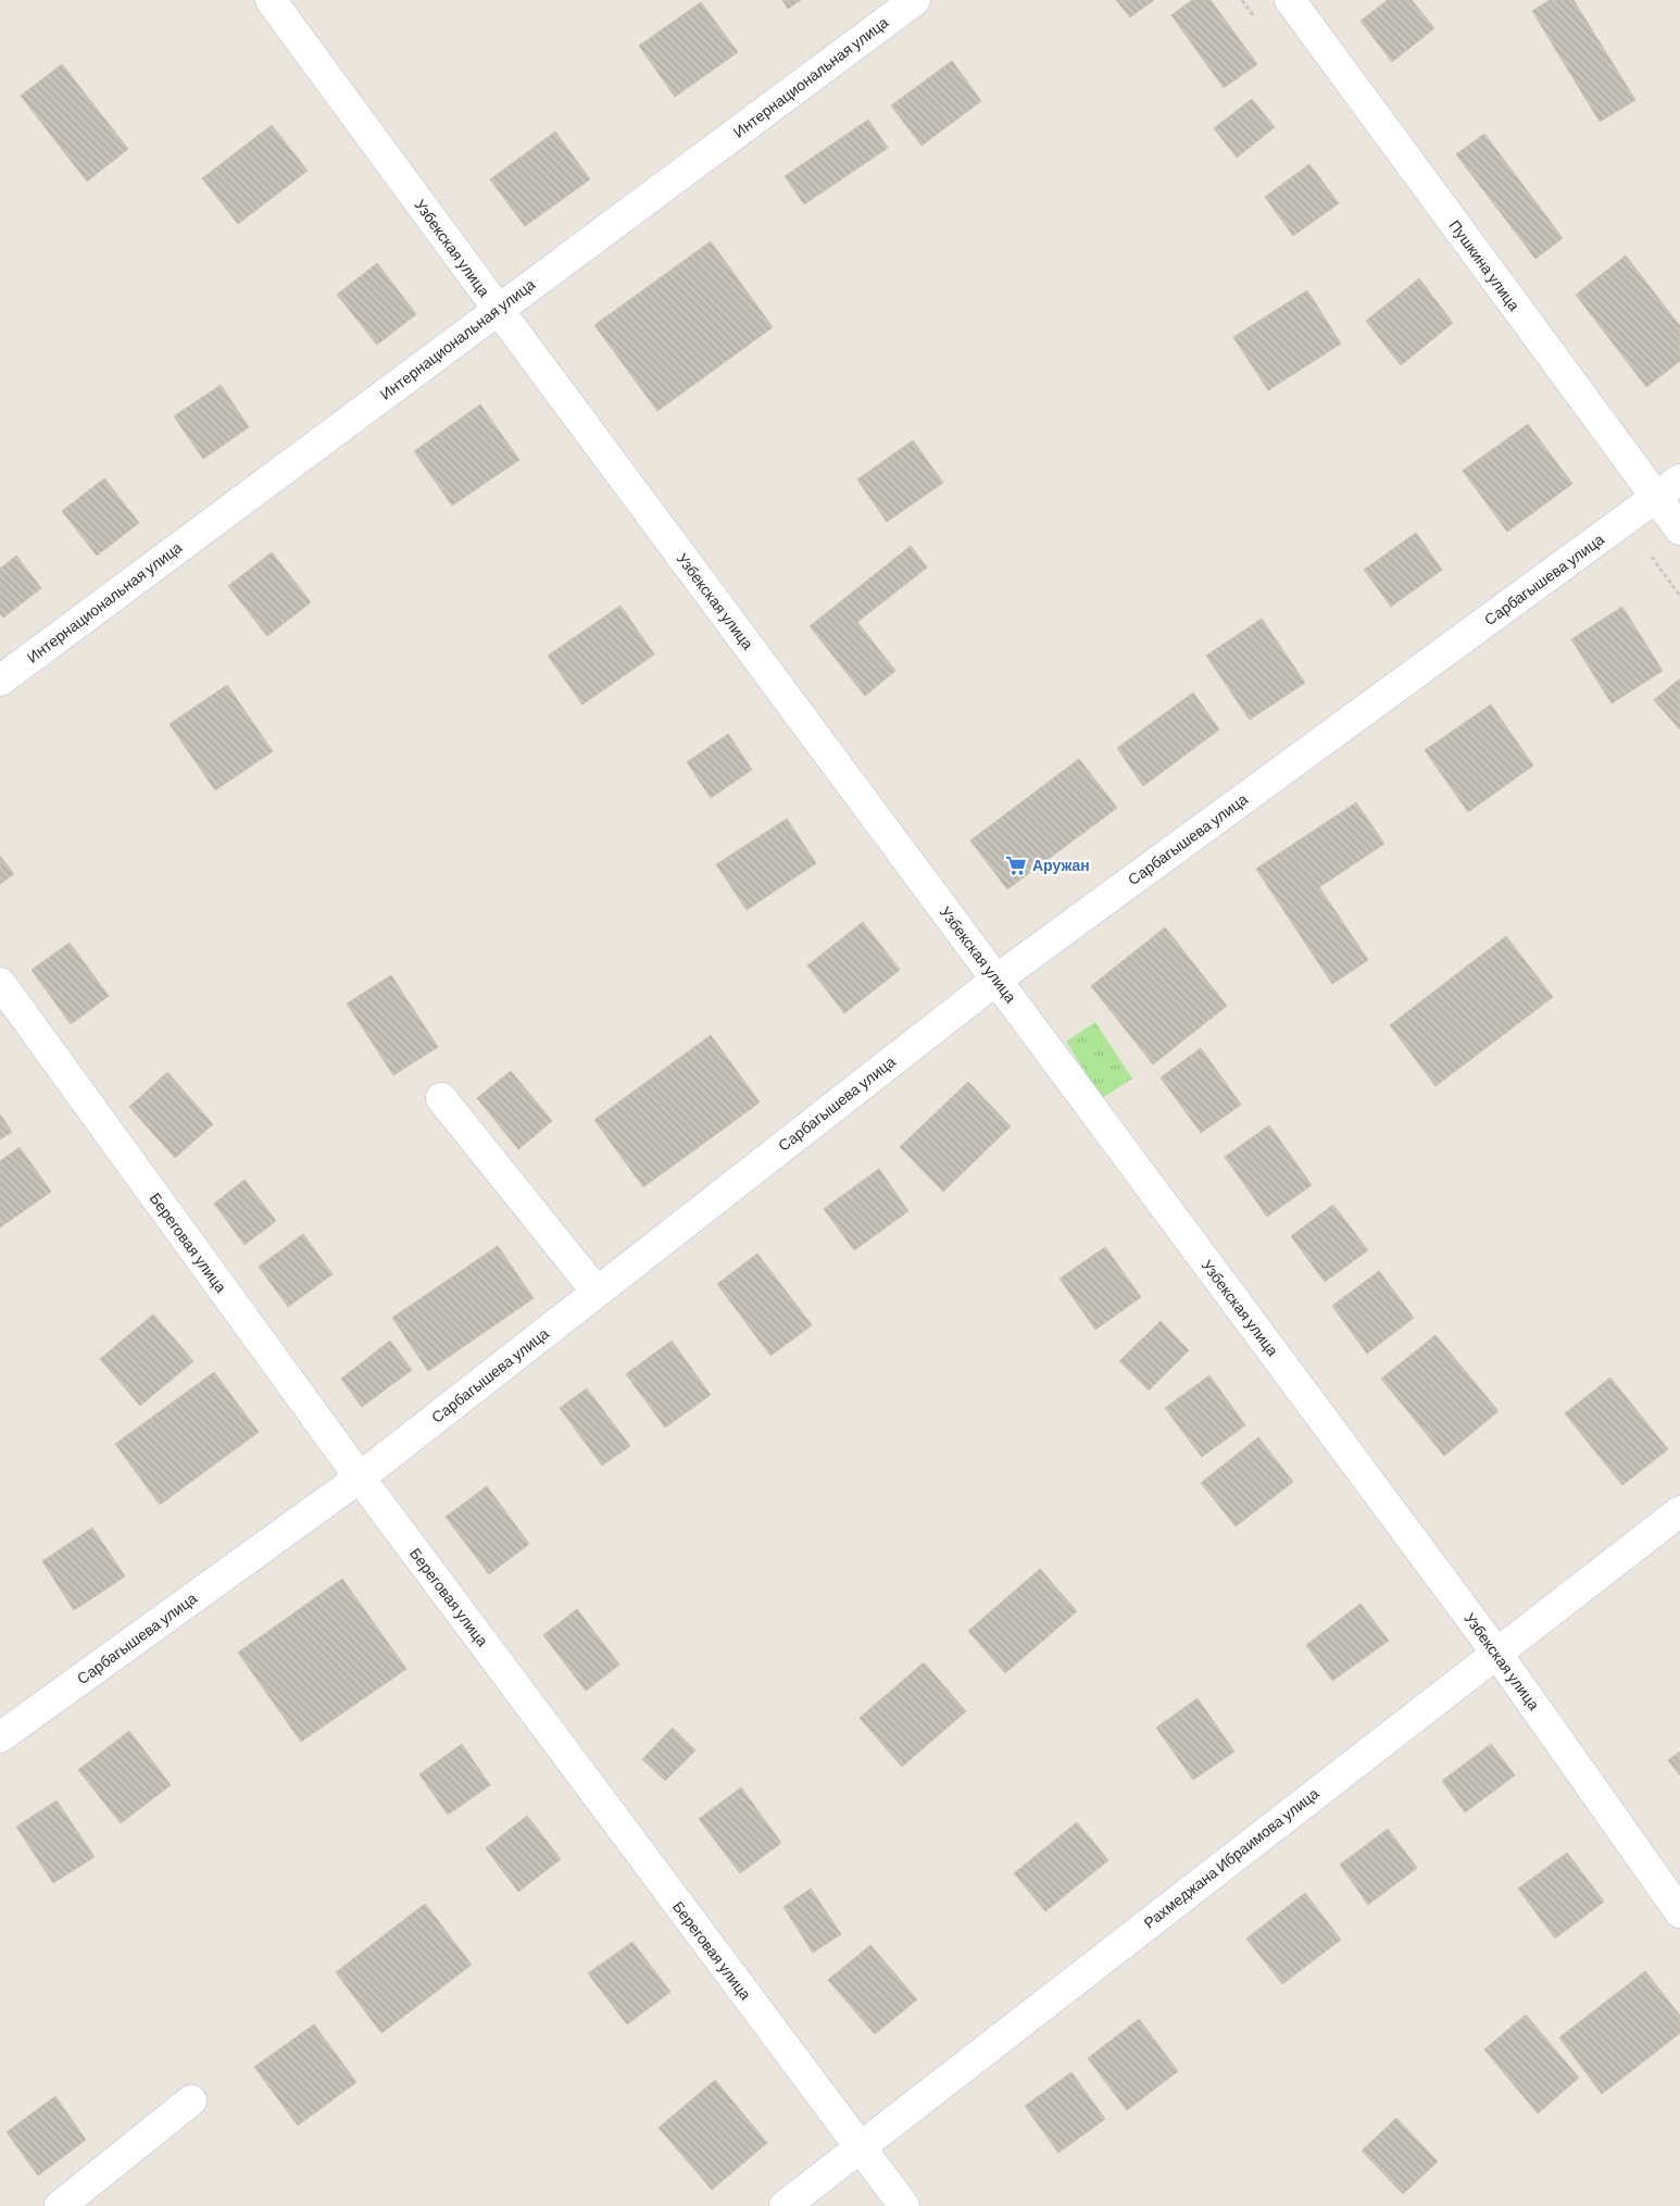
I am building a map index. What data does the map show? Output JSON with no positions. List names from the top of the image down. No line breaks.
{"streets":{"street":["Интернациональная улица","Узбекская улица","Пушкина улица","Сарбагышева улица","Береговая улица","Рахмеджана Ибраимова улица"]},"crossings":[["Интернациональная улица","Узбекская улица"],["Узбекская улица","Сарбагышева улица"],["Узбекская улица","Рахмеджана Ибраимова улица"],["Пушкина улица","Сарбагышева улица"],["Сарбагышева улица","Береговая улица"],["Береговая улица","Рахмеджана Ибраимова улица"]],"places":{"supermarket":["Аружан"]}}
